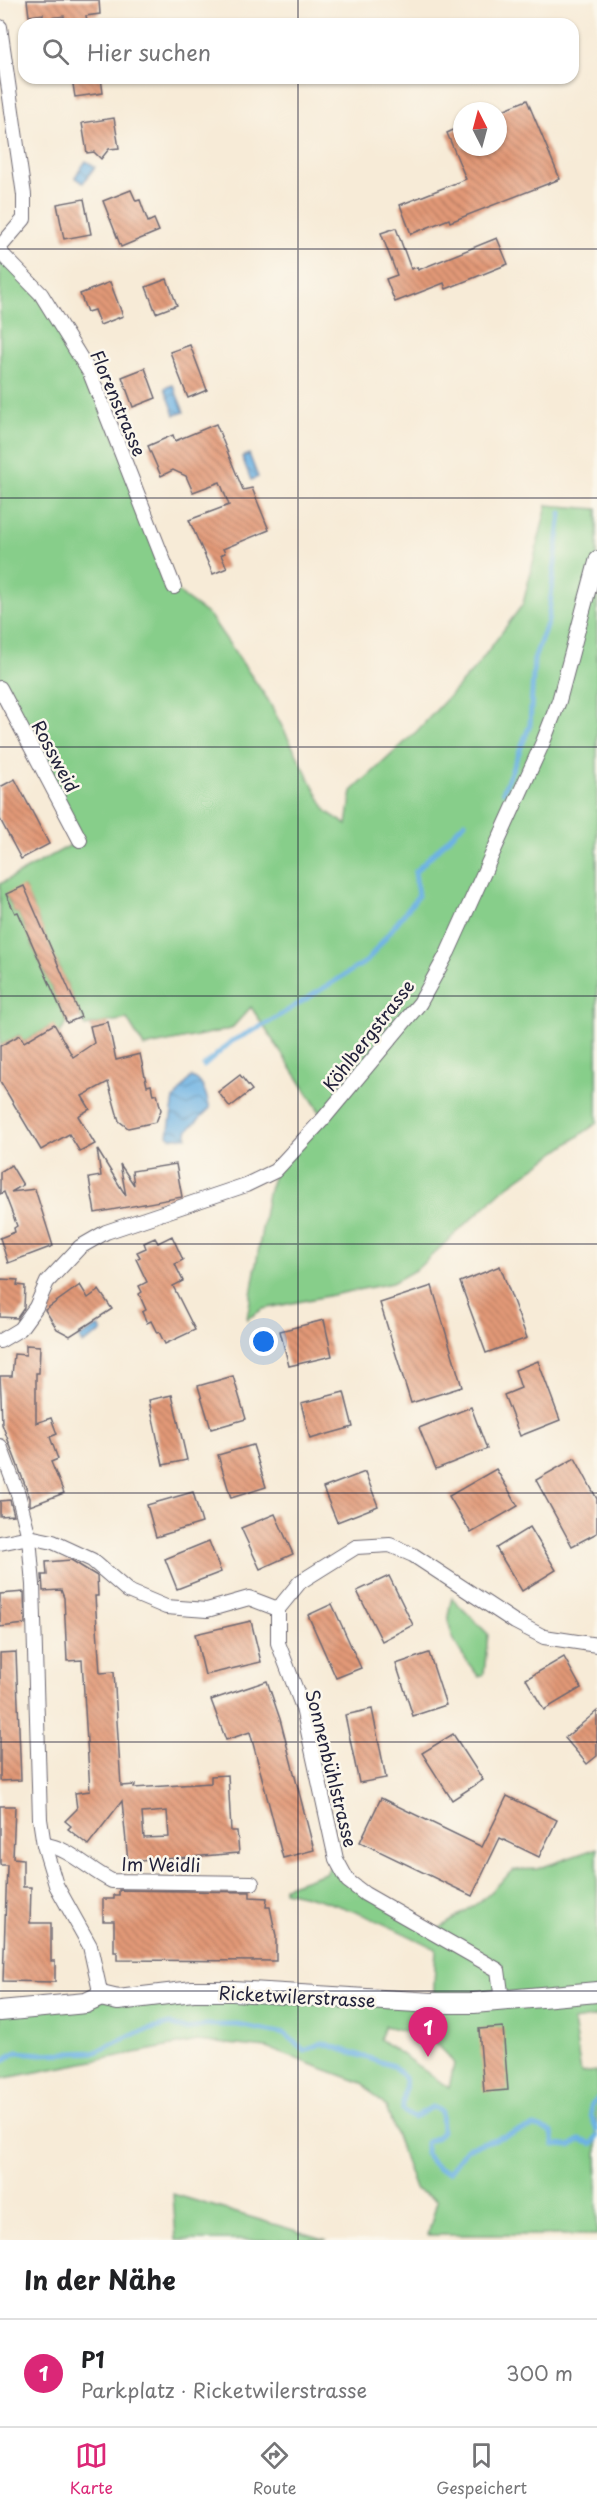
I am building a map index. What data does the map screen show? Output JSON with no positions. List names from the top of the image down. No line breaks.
{"streets":{"street":["Florenstrasse","Rossweid","Köhlbergstrasse","Sonnenbühlstrasse","Im Weidli","Ricketwilerstrasse"]},"crossings":[["Sonnenbühlstrasse","Ricketwilerstrasse"]],"north":"top","page":{"search":"Hier suchen","pins":"1","heading":"In der Nähe","list":[{"mark":"1","name":"P1","note":"Parkplatz · Ricketwilerstrasse","value":"300 m"}],"nav":["Karte","Route","Gespeichert"]}}
